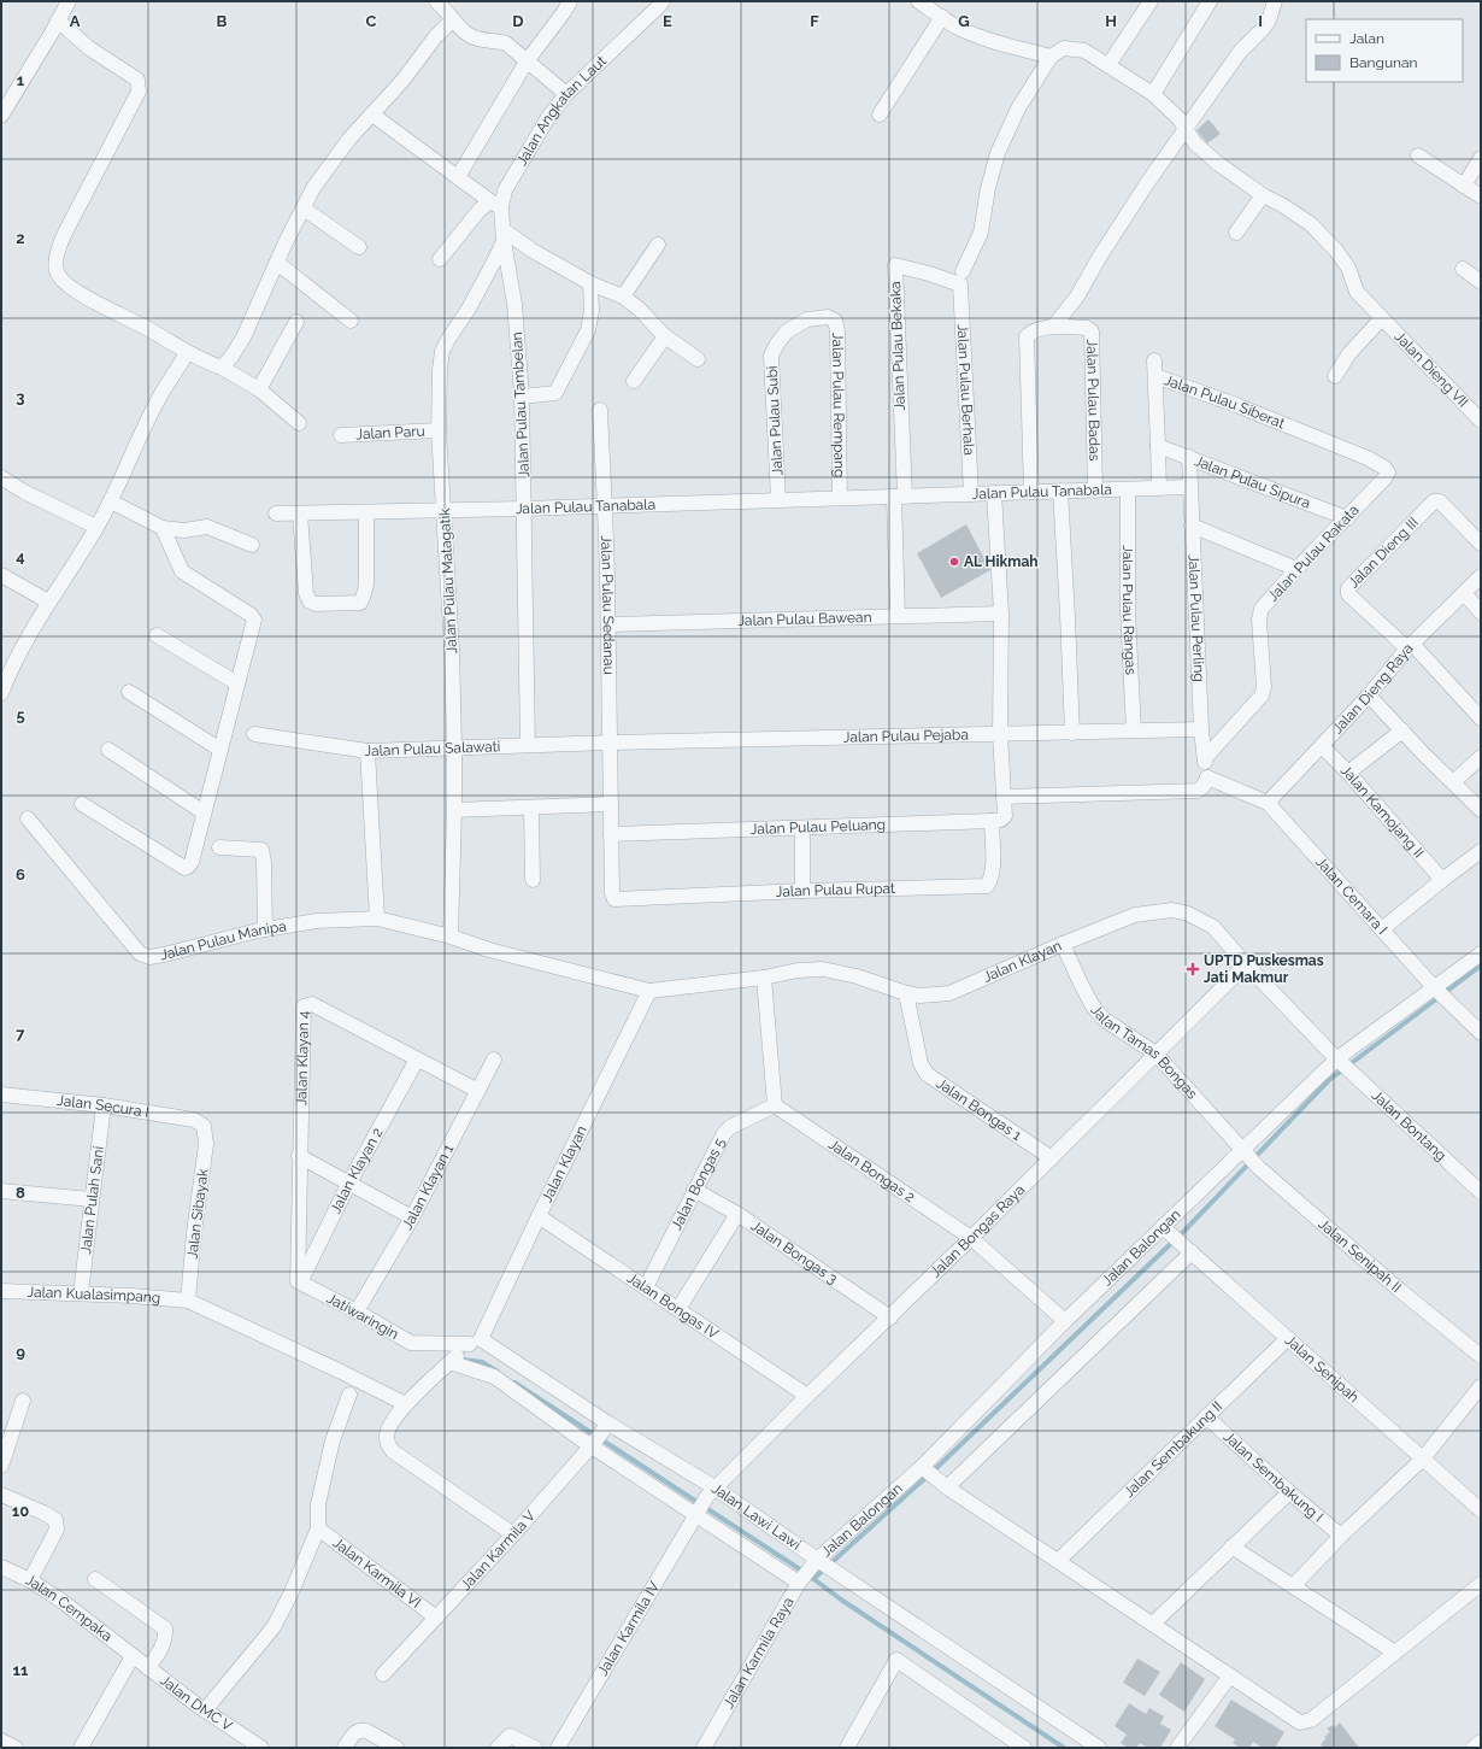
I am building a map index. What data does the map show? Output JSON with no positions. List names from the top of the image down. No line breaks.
{"streets":{"street":["Jalan Angkatan Laut","Jalan Pulau Bekaka","Jalan Dieng VII","Jalan Pulau Berhala","Jalan Pulau Badas","Jalan Pulau Siberat","Jalan Pulau Tambelan","Jalan Pulau Rempang","Jalan Pulau Subi","Jalan Paru","Jalan Pulau Sipura","Jalan Pulau Tanabala","Jalan Pulau Rakata","Jalan Dieng III","Jalan Pulau Matagatik","Jalan Pulau Sedanau","Jalan Pulau Rangas","Jalan Pulau Perling","Jalan Pulau Bawean","Jalan Dieng Raya","Jalan Pulau Pejaba","Jalan Pulau Salawati","Jalan Kamojang II","Jalan Pulau Peluang","Jalan Pulau Rupat","Jalan Cemara I","Jalan Pulau Manipa","Jalan Klayan","Jalan Tamas Bongas","Jalan Klayan 4","Jalan Secura I","Jalan Bongas 1","Jalan Bontang","Jalan Klayan 2","Jalan Bongas 2","Jalan Bongas 5","Jalan Klayan 1","Jalan Pulah Sani","Jalan Sibayak","Jalan Bongas Raya","Jalan Balongan","Jalan Bongas 3","Jalan Senipah II","Jalan Kualasimpang","Jalan Bongas IV","Jatiwaringin","Jalan Senipah","Jalan Sembakung II","Jalan Sembakung I","Jalan Lawi Lawi","Jalan Karmila V","Jalan Karmila VI","Jalan Cempaka","Jalan Karmila IV","Jalan Karmila Raya","Jalan DMC V"]},"crossings":[["Jalan Angkatan Laut","Jalan Pulau Tambelan"],["Jalan Angkatan Laut","Jalan Pulau Matagatik"],["Jalan Pulau Bekaka","Jalan Pulau Berhala"],["Jalan Pulau Bekaka","Jalan Pulau Tanabala"],["Jalan Pulau Berhala","Jalan Pulau Tanabala"],["Jalan Pulau Badas","Jalan Pulau Tanabala"],["Jalan Pulau Siberat","Jalan Pulau Sipura"],["Jalan Pulau Siberat","Jalan Pulau Tanabala"],["Jalan Pulau Siberat","Jalan Pulau Rakata"],["Jalan Pulau Tambelan","Jalan Pulau Tanabala"],["Jalan Pulau Tambelan","Jalan Pulau Matagatik"],["Jalan Pulau Tambelan","Jalan Pulau Salawati"],["Jalan Pulau Rempang","Jalan Pulau Subi"],["Jalan Pulau Rempang","Jalan Pulau Tanabala"],["Jalan Pulau Subi","Jalan Pulau Tanabala"],["Jalan Paru","Jalan Pulau Matagatik"],["Jalan Pulau Sipura","Jalan Pulau Rakata"],["Jalan Pulau Sipura","Jalan Pulau Perling"],["Jalan Pulau Tanabala","Jalan Pulau Matagatik"],["Jalan Pulau Tanabala","Jalan Pulau Sedanau"],["Jalan Pulau Tanabala","Jalan Pulau Rangas"],["Jalan Pulau Tanabala","Jalan Pulau Perling"],["Jalan Pulau Rakata","Jalan Pulau Perling"],["Jalan Dieng III","Jalan Dieng Raya"],["Jalan Pulau Matagatik","Jalan Pulau Salawati"],["Jalan Pulau Matagatik","Jalan Pulau Manipa"],["Jalan Pulau Matagatik","Jalan Klayan"],["Jalan Pulau Sedanau","Jalan Pulau Bawean"],["Jalan Pulau Sedanau","Jalan Pulau Pejaba"],["Jalan Pulau Sedanau","Jalan Pulau Salawati"],["Jalan Pulau Sedanau","Jalan Pulau Peluang"],["Jalan Pulau Sedanau","Jalan Pulau Rupat"],["Jalan Pulau Rangas","Jalan Pulau Pejaba"],["Jalan Pulau Perling","Jalan Pulau Pejaba"],["Jalan Pulau Perling","Jalan Cemara I"],["Jalan Dieng Raya","Jalan Kamojang II"],["Jalan Dieng Raya","Jalan Cemara I"],["Jalan Pulau Pejaba","Jalan Pulau Salawati"],["Jalan Pulau Peluang","Jalan Pulau Rupat"],["Jalan Cemara I","Jalan Balongan"],["Jalan Pulau Manipa","Jalan Klayan"],["Jalan Klayan","Jalan Tamas Bongas"],["Jalan Klayan","Jalan Bongas 1"],["Jalan Klayan","Jalan Bontang"],["Jalan Klayan","Jalan Bongas Raya"],["Jalan Klayan","Jalan Balongan"],["Jalan Klayan","Jalan Bongas IV"],["Jalan Klayan","Jatiwaringin"],["Jalan Klayan","Jalan Lawi Lawi"],["Jalan Tamas Bongas","Jalan Bongas Raya"],["Jalan Tamas Bongas","Jalan Balongan"],["Jalan Tamas Bongas","Jalan Senipah II"],["Jalan Klayan 4","Jalan Klayan 2"],["Jalan Klayan 4","Jalan Klayan 1"],["Jalan Klayan 4","Jatiwaringin"],["Jalan Secura I","Jalan Pulah Sani"],["Jalan Secura I","Jalan Sibayak"],["Jalan Bongas 1","Jalan Bongas Raya"],["Jalan Bontang","Jalan Balongan"],["Jalan Klayan 2","Jatiwaringin"],["Jalan Bongas 2","Jalan Bongas 5"],["Jalan Bongas 2","Jalan Bongas Raya"],["Jalan Bongas 2","Jalan Balongan"],["Jalan Bongas 5","Jalan Bongas 3"],["Jalan Bongas 5","Jalan Bongas IV"],["Jalan Klayan 1","Jatiwaringin"],["Jalan Pulah Sani","Jalan Kualasimpang"],["Jalan Sibayak","Jalan Kualasimpang"],["Jalan Bongas Raya","Jalan Bongas 3"],["Jalan Bongas Raya","Jalan Bongas IV"],["Jalan Bongas Raya","Jalan Lawi Lawi"],["Jalan Bongas Raya","Jalan Karmila IV"],["Jalan Balongan","Jalan Senipah II"],["Jalan Balongan","Jalan Senipah"],["Jalan Balongan","Jalan Lawi Lawi"],["Jalan Balongan","Jalan Karmila Raya"],["Jatiwaringin","Jalan Lawi Lawi"],["Jalan Senipah","Jalan Sembakung II"],["Jalan Sembakung II","Jalan Sembakung I"],["Jalan Lawi Lawi","Jalan Karmila V"],["Jalan Lawi Lawi","Jalan Karmila IV"],["Jalan Lawi Lawi","Jalan Karmila Raya"],["Jalan Karmila V","Jalan Karmila VI"],["Jalan Cempaka","Jalan DMC V"]],"places":{"other":["AL Hikmah"],"health":["UPTD Puskesmas Jati Makmur"]},"legend":["Jalan","Bangunan"],"grid":{"columns":["A","B","C","D","E","F","G","H","I"],"rows":["1","2","3","4","5","6","7","8","9","10","11"]}}
